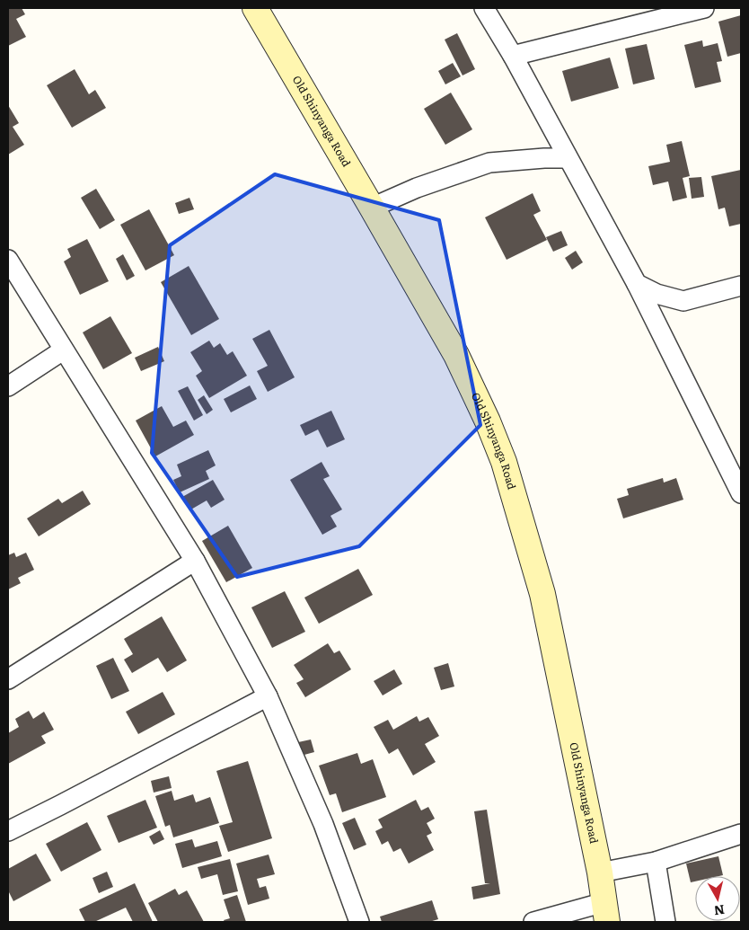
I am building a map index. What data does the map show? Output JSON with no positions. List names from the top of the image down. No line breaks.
{"streets":{"main road":["Old Shinyanga Road"]},"north":"bottom"}
